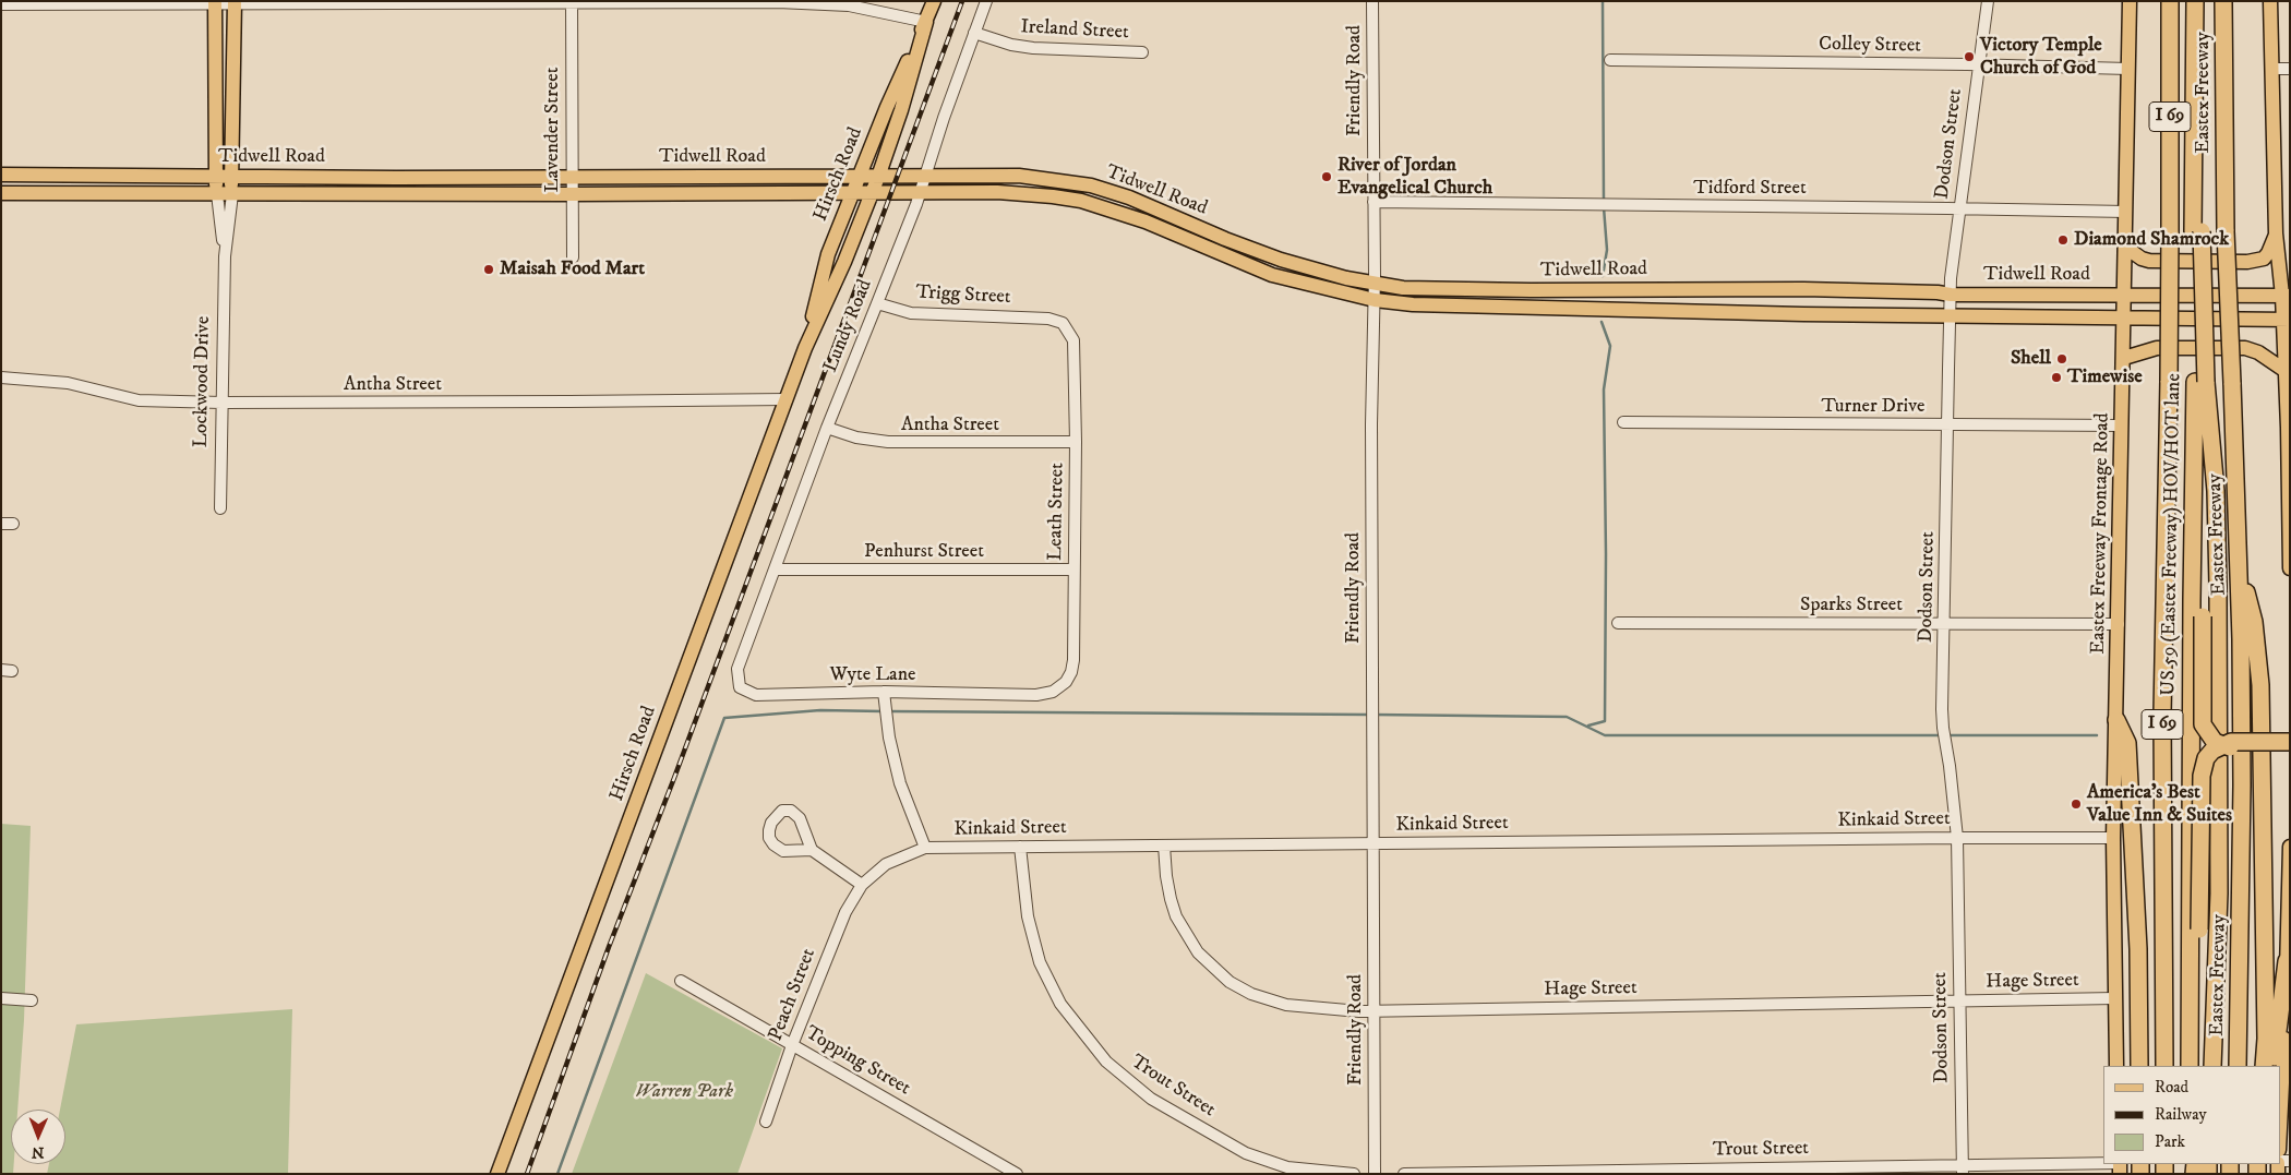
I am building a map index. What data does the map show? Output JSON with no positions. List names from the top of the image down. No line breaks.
{"streets":{"highway":["Eastex Freeway","I 69","US 59 (Eastex Freeway) HOV/HOT lane"],"main road":["Tidwell Road","Hirsch Road","Lockwood Drive","Eastex Freeway Frontage Road"],"street":["Ireland Street","Colley Street","Friendly Road","Lavender Street","Dodson Street","Tidford Street","Trigg Street","Lundy Road","Antha Street","Turner Drive","Leath Street","Penhurst Street","Sparks Street","Wyte Lane","Kinkaid Street","Hage Street","Peach Street","Topping Street","Trout Street"]},"crossings":[["Ireland Street","Lundy Road"],["Colley Street","Dodson Street"],["Colley Street","Eastex Freeway Frontage Road"],["Friendly Road","Tidwell Road"],["Friendly Road","Tidford Street"],["Friendly Road","Kinkaid Street"],["Friendly Road","Hage Street"],["Eastex Freeway","US 59 (Eastex Freeway) HOV/HOT lane"],["Lavender Street","Tidwell Road"],["Dodson Street","Tidwell Road"],["Dodson Street","Tidford Street"],["Dodson Street","Turner Drive"],["Dodson Street","Sparks Street"],["Dodson Street","Kinkaid Street"],["Dodson Street","Hage Street"],["Dodson Street","Trout Street"],["Tidwell Road","Hirsch Road"],["Tidwell Road","Lundy Road"],["Tidwell Road","Lockwood Drive"],["Tidwell Road","Eastex Freeway Frontage Road"],["Hirsch Road","Antha Street"],["Tidford Street","Eastex Freeway Frontage Road"],["Trigg Street","Lundy Road"],["Trigg Street","Leath Street"],["Lundy Road","Antha Street"],["Lundy Road","Penhurst Street"],["Lundy Road","Wyte Lane"],["Lockwood Drive","Antha Street"],["Antha Street","Leath Street"],["Turner Drive","Eastex Freeway Frontage Road"],["Leath Street","Penhurst Street"],["Leath Street","Wyte Lane"],["Eastex Freeway Frontage Road","Sparks Street"],["Eastex Freeway Frontage Road","Kinkaid Street"],["Eastex Freeway Frontage Road","Hage Street"],["Kinkaid Street","Hage Street"],["Kinkaid Street","Peach Street"],["Kinkaid Street","Trout Street"],["Peach Street","Topping Street"]],"parks":["Warren Park"],"places":["Victory Temple Church of God","River of Jordan Evangelical Church","Diamond Shamrock","Maisah Food Mart","Shell","Timewise","America’s Best Value Inn & Suites"],"legend":["Road","Railway","Park"],"north":"bottom"}
